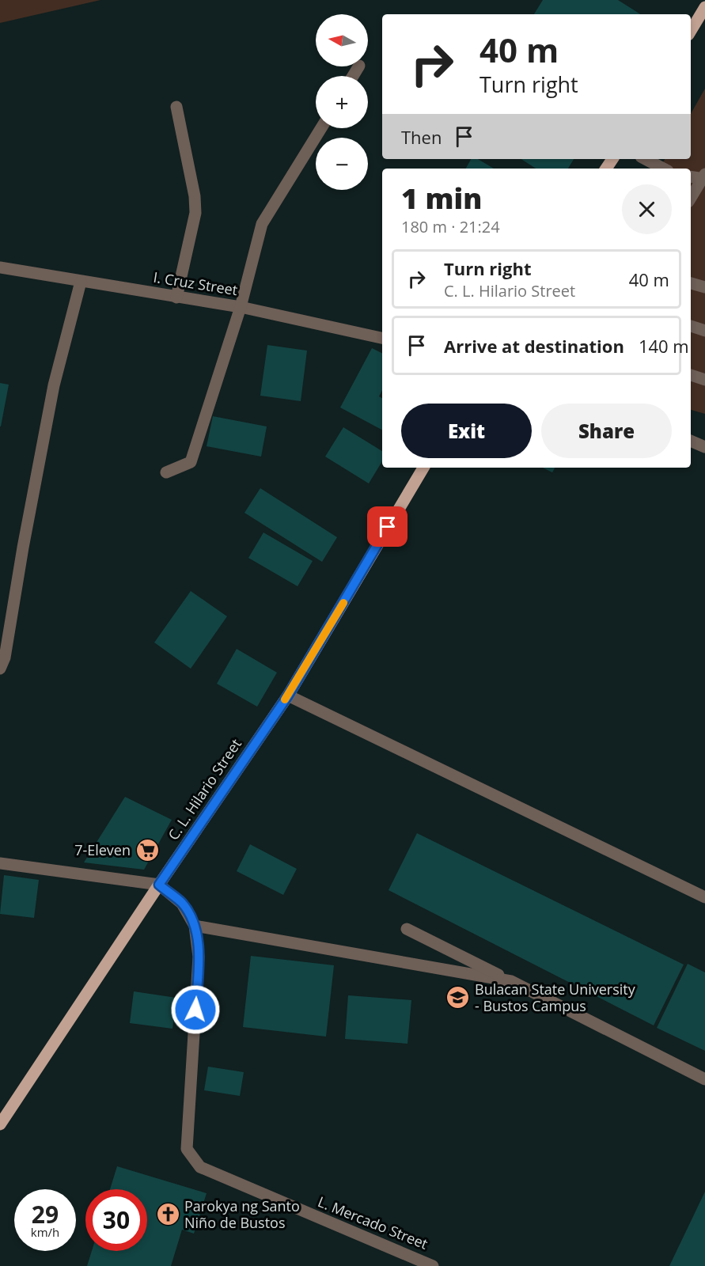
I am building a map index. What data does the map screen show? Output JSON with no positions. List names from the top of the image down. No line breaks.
{"streets":{"main road":["C. L. Hilario Street"],"street":["I. Cruz Street","L. Mercado Street"]},"crossings":[["C. L. Hilario Street","L. Mercado Street"]],"places":{"supermarket":["7-Eleven"],"school or university":["Bulacan State University - Bustos Campus"],"church":["Parokya ng Santo Niño de Bustos"]},"north":"left","page":{"map_buttons":["+","−"],"turn":["40 m","Turn right"],"then":"Then","heading":["1 min","180 m · 21:24"],"list":[{"name":"Turn right","note":"C. L. Hilario Street","value":"40 m"},{"name":"Arrive at destination","value":"140 m"}],"buttons":["Exit","Share"],"speed":"29 km/h","limit":"30"}}
